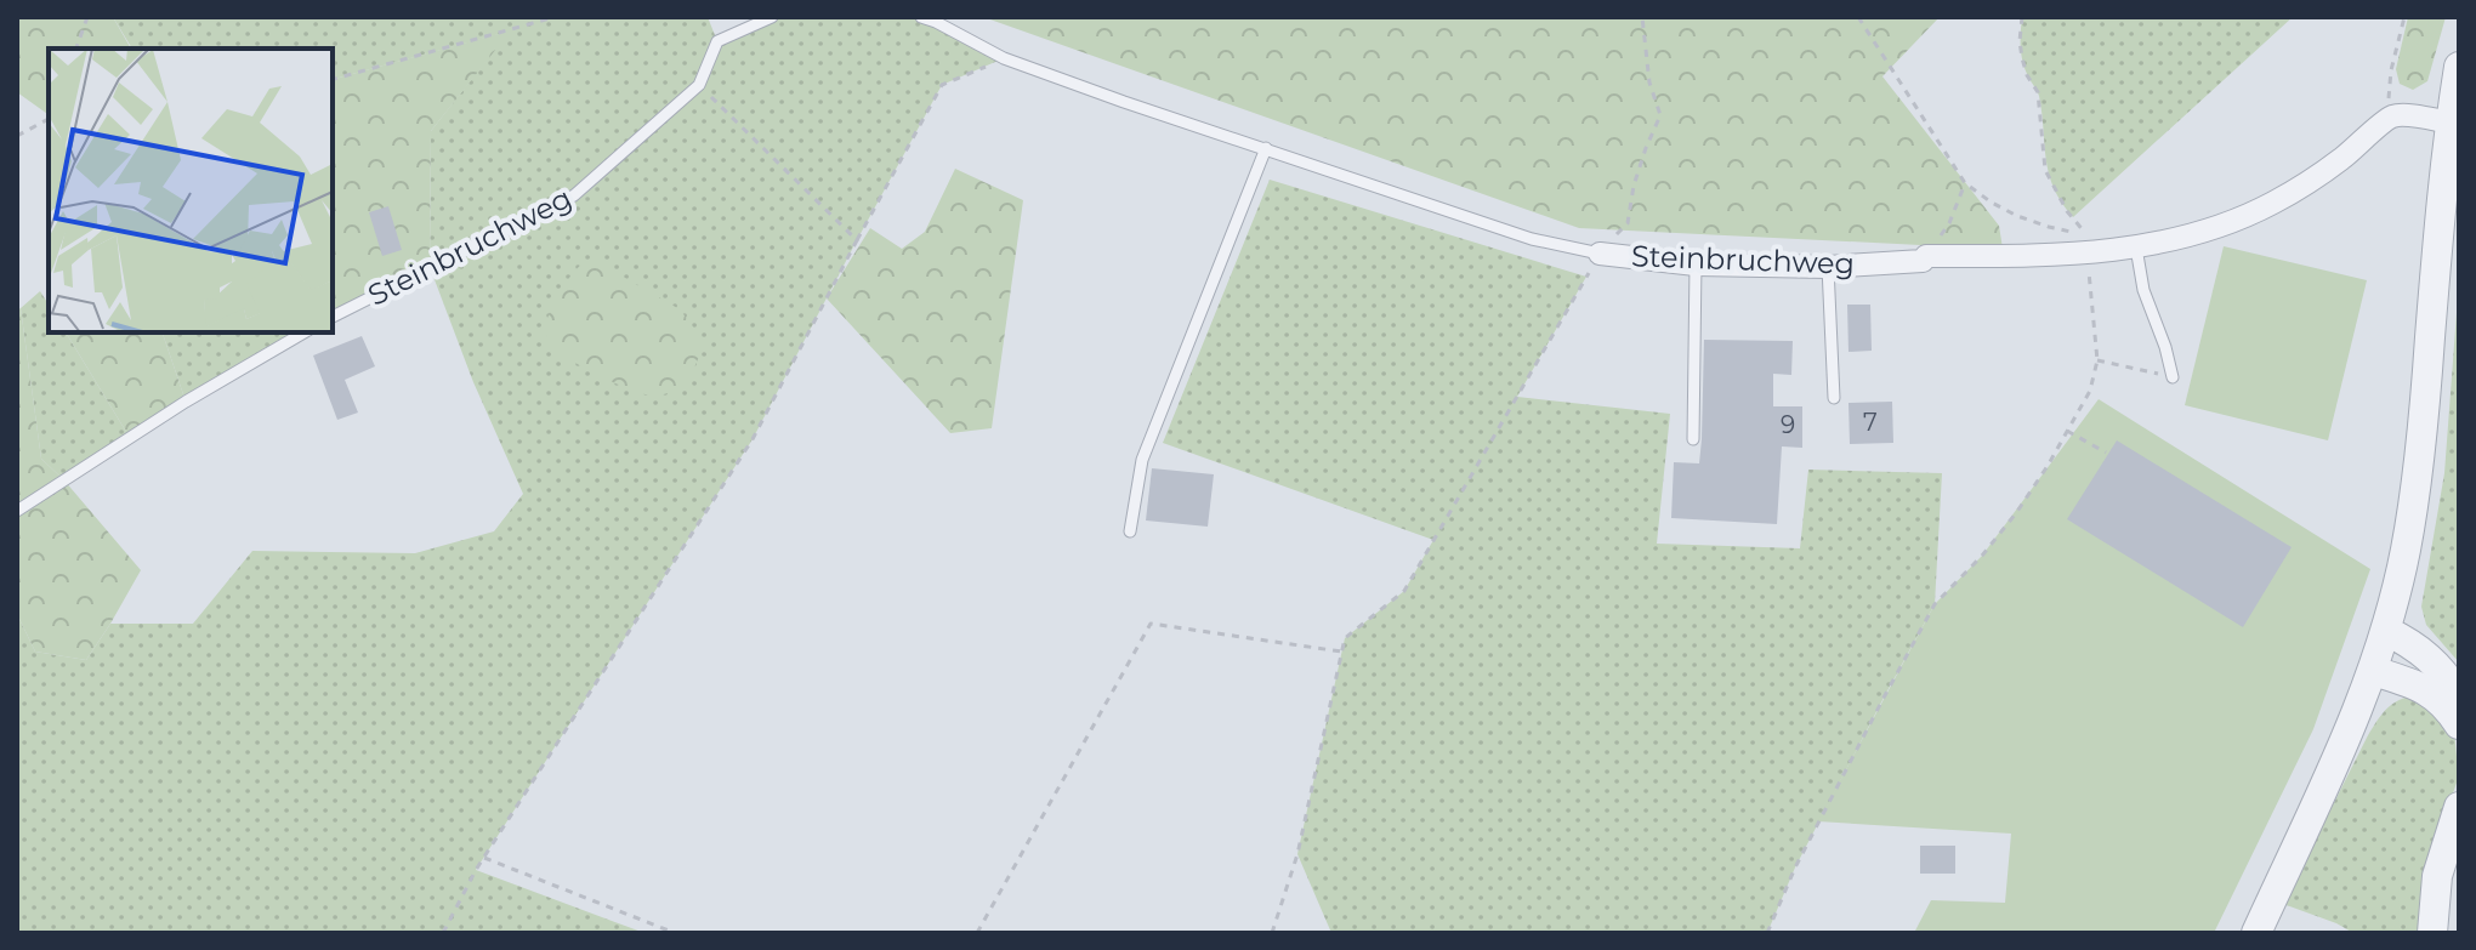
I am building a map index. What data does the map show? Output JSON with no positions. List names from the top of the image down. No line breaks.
{"streets":{"street":["Steinbruchweg"]},"house_numbers":["7","9"]}
